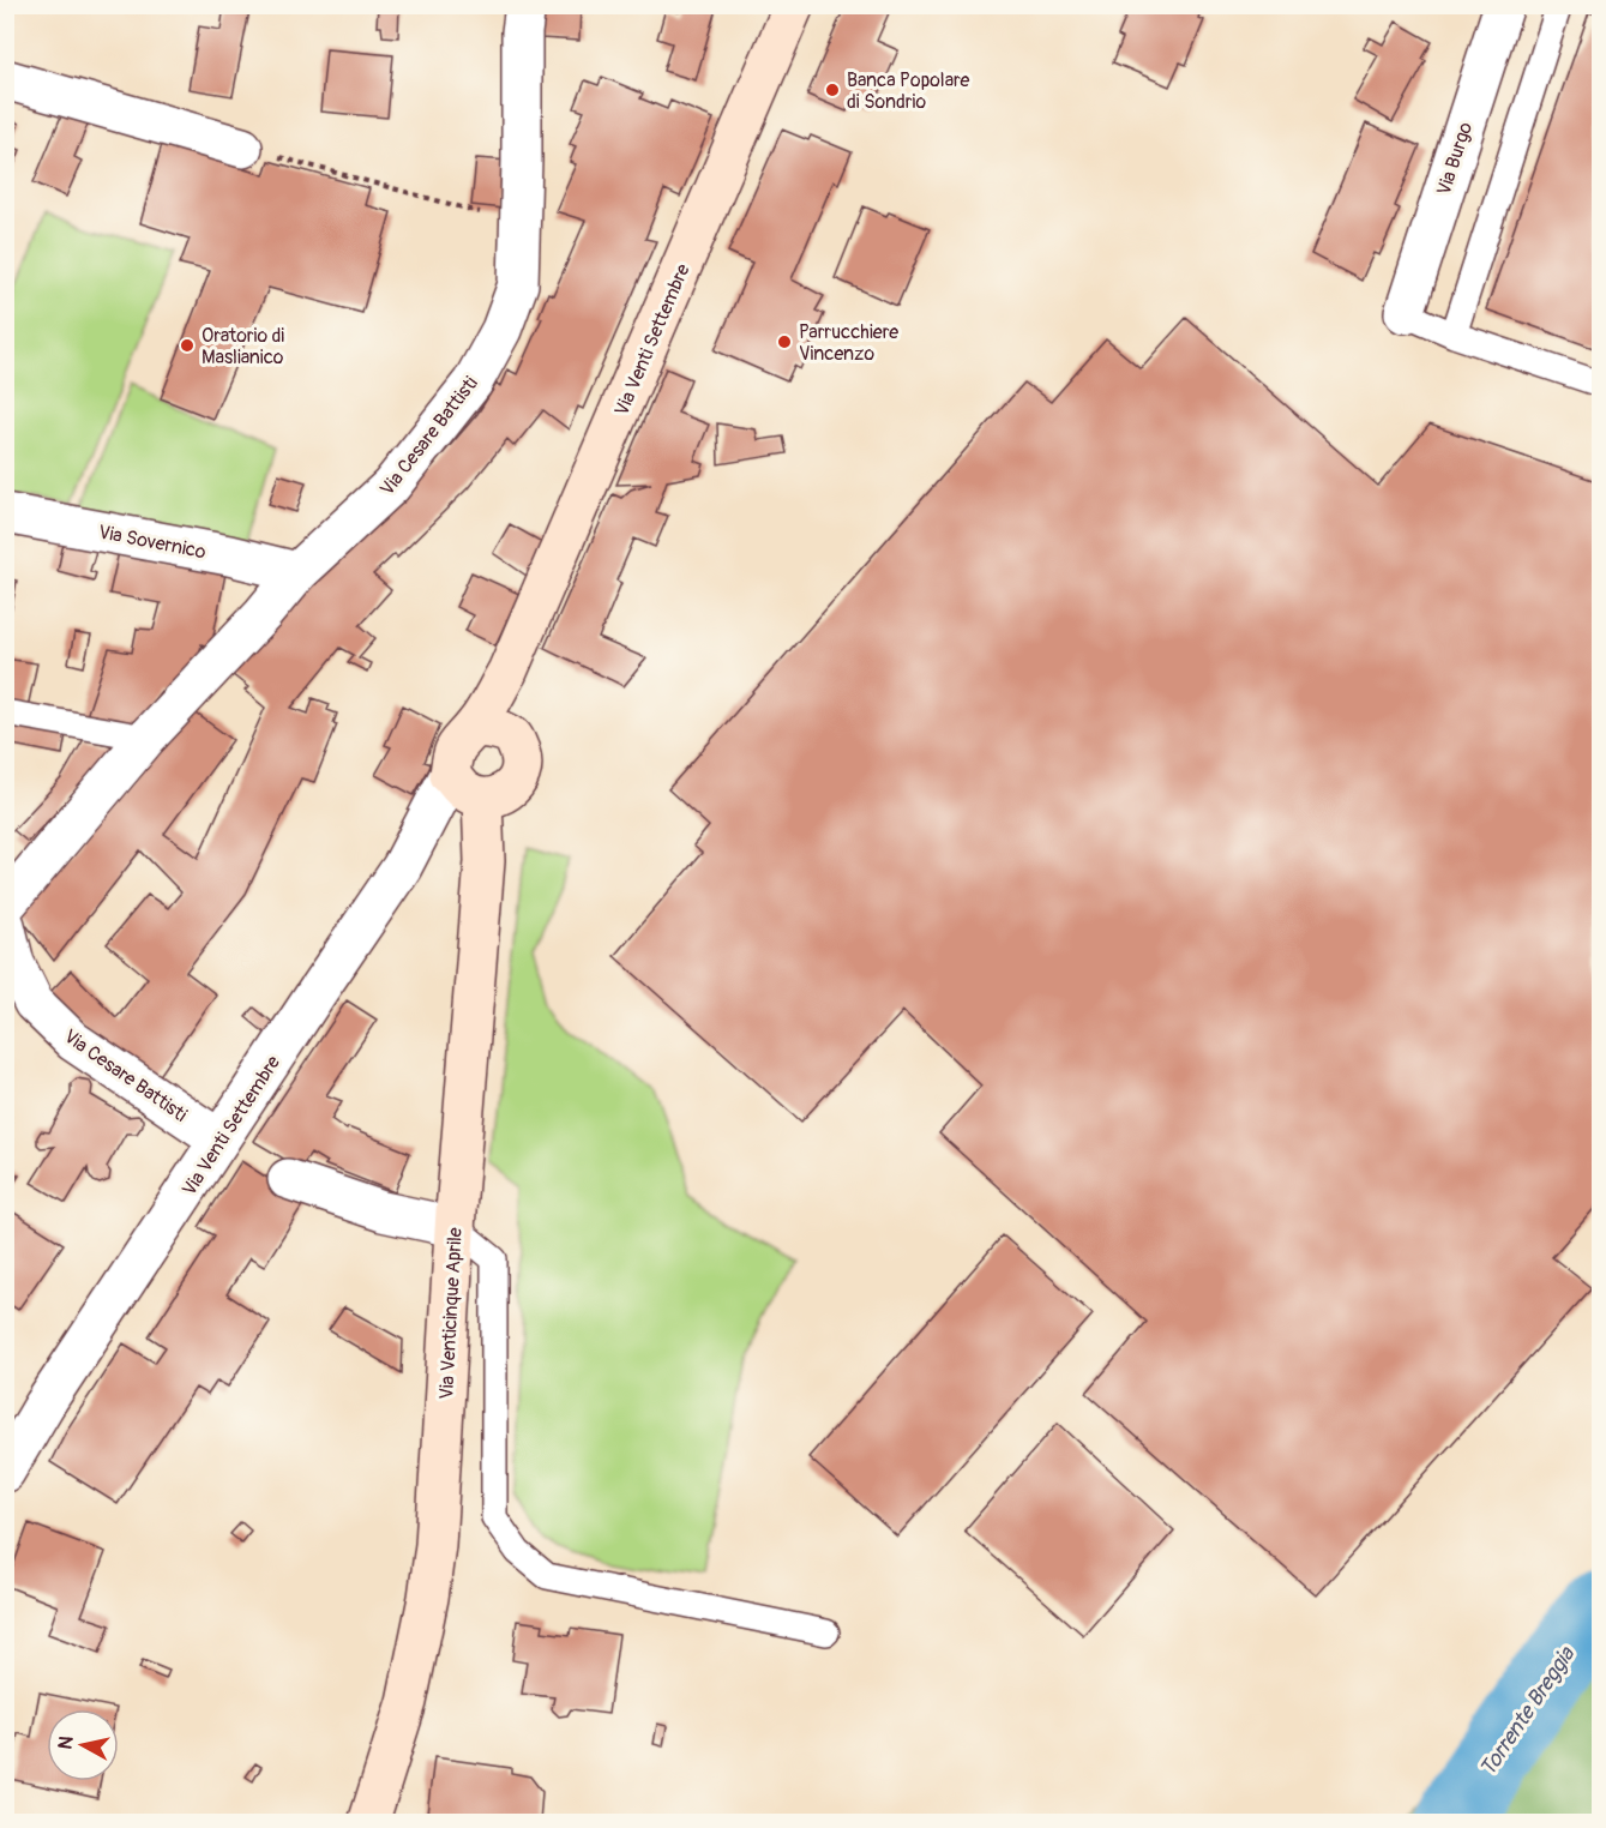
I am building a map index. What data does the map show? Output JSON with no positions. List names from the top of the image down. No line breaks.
{"streets":{"street":["Via Burgo","Via Venti Settembre","Via Cesare Battisti","Via Sovernico","Via Venticinque Aprile"]},"crossings":[["Via Venti Settembre","Via Cesare Battisti"],["Via Venti Settembre","Via Venticinque Aprile"],["Via Cesare Battisti","Via Sovernico"]],"water":["Torrente Breggia"],"places":["Banca Popolare di Sondrio","Parrucchiere Vincenzo","Oratorio di Maslianico"],"north":"left"}
